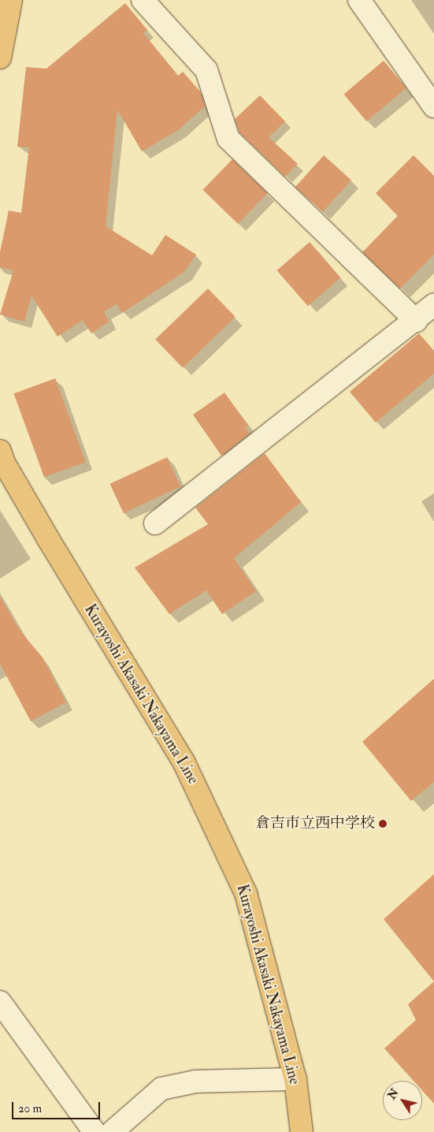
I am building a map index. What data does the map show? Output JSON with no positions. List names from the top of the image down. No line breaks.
{"streets":{"main road":["Kurayoshi Akasaki Nakayama Line"]},"places":["倉吉市立西中学校"],"scale_bar":"20 m","north":"top left"}
